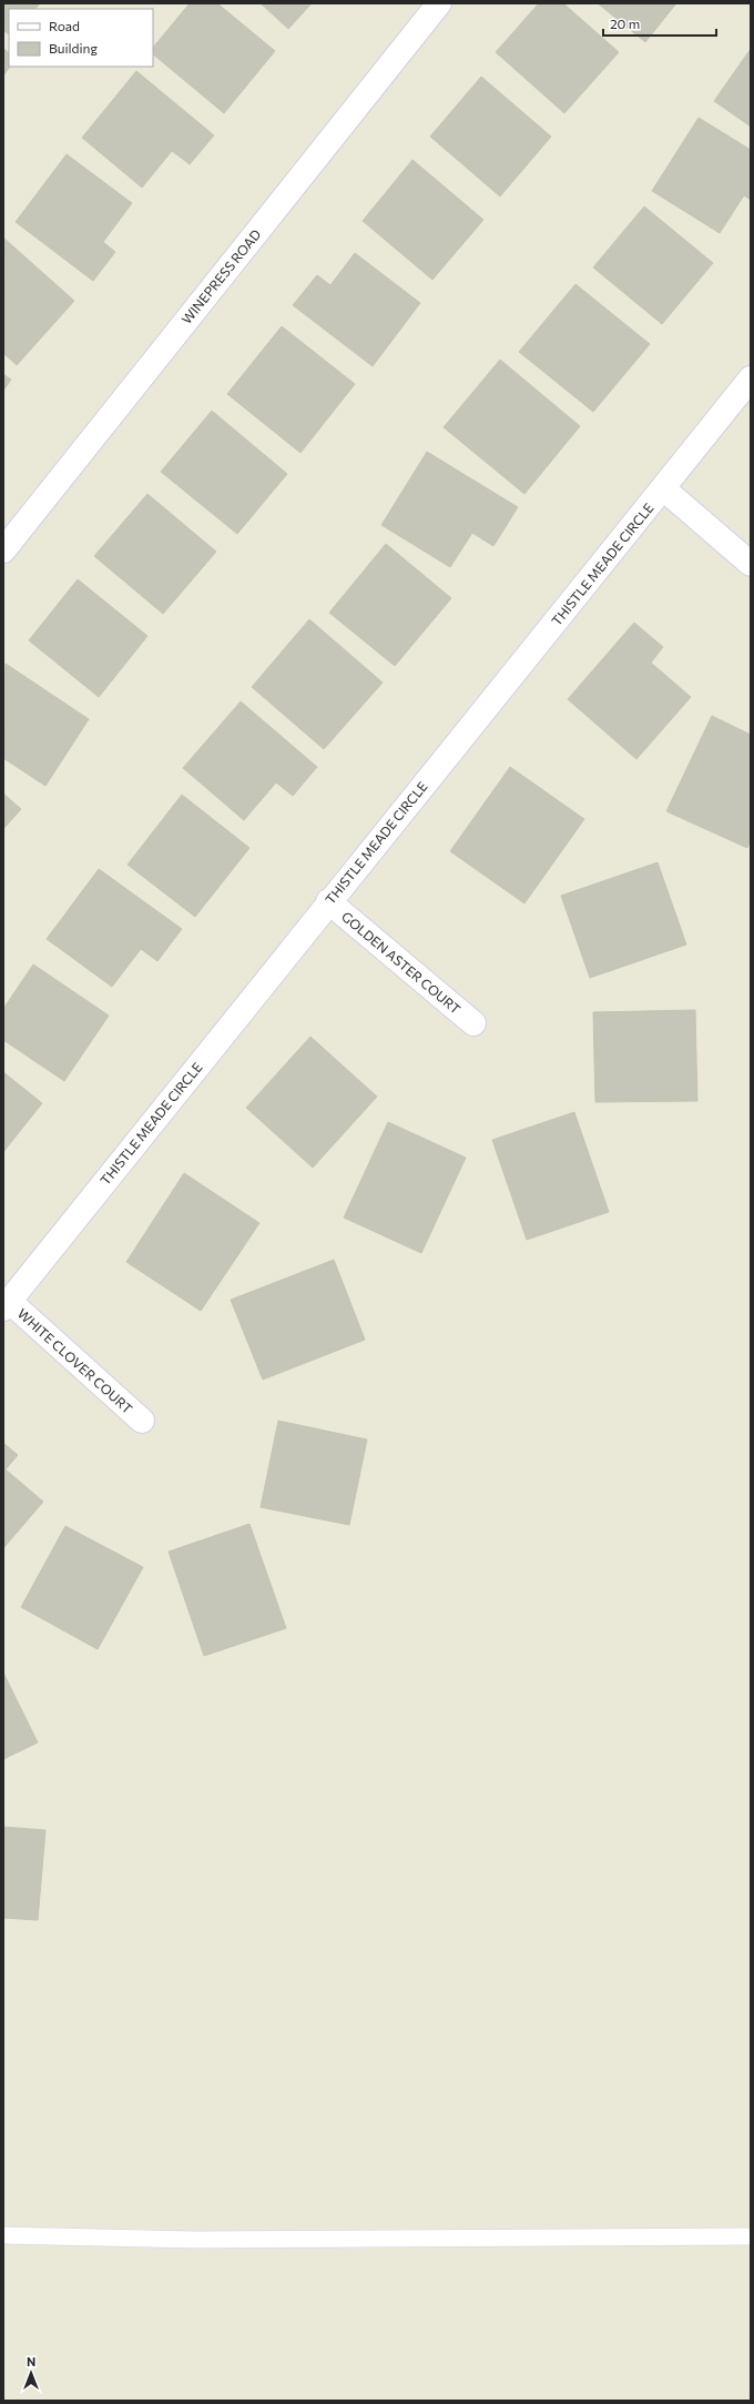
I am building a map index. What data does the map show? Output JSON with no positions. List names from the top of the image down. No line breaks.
{"streets":{"street":["WINEPRESS ROAD","THISTLE MEADE CIRCLE","GOLDEN ASTER COURT","WHITE CLOVER COURT"]},"crossings":[["THISTLE MEADE CIRCLE","GOLDEN ASTER COURT"],["THISTLE MEADE CIRCLE","WHITE CLOVER COURT"]],"legend":["Road","Building"],"scale_bar":"20 m","north":"top"}
